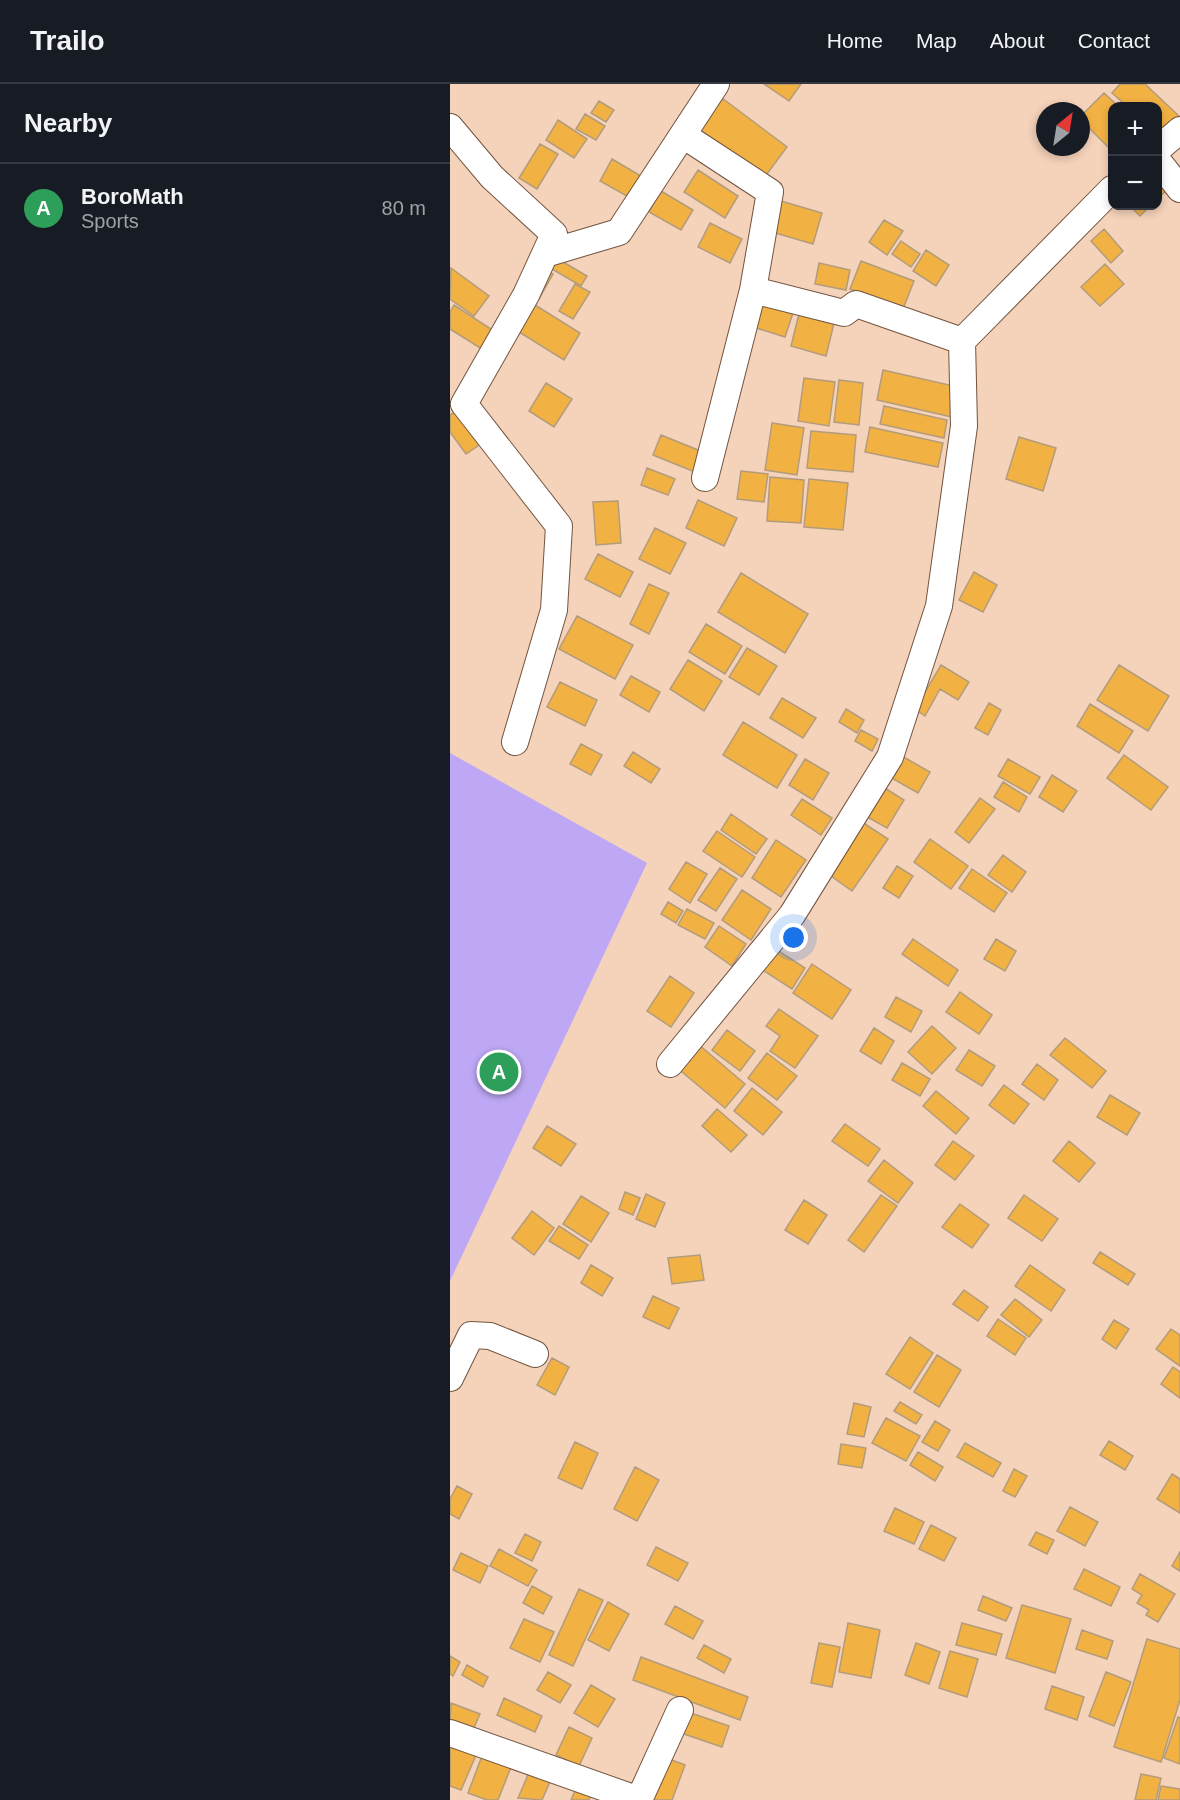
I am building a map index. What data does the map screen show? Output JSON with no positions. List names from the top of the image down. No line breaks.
{"north":"top right","page":{"header":"Trailo","nav":["Home","Map","About","Contact"],"heading":"Nearby","map_buttons":["+","−"],"list":[{"mark":"A","name":"BoroMath","note":"Sports","value":"80 m"}],"pins":"A"}}
